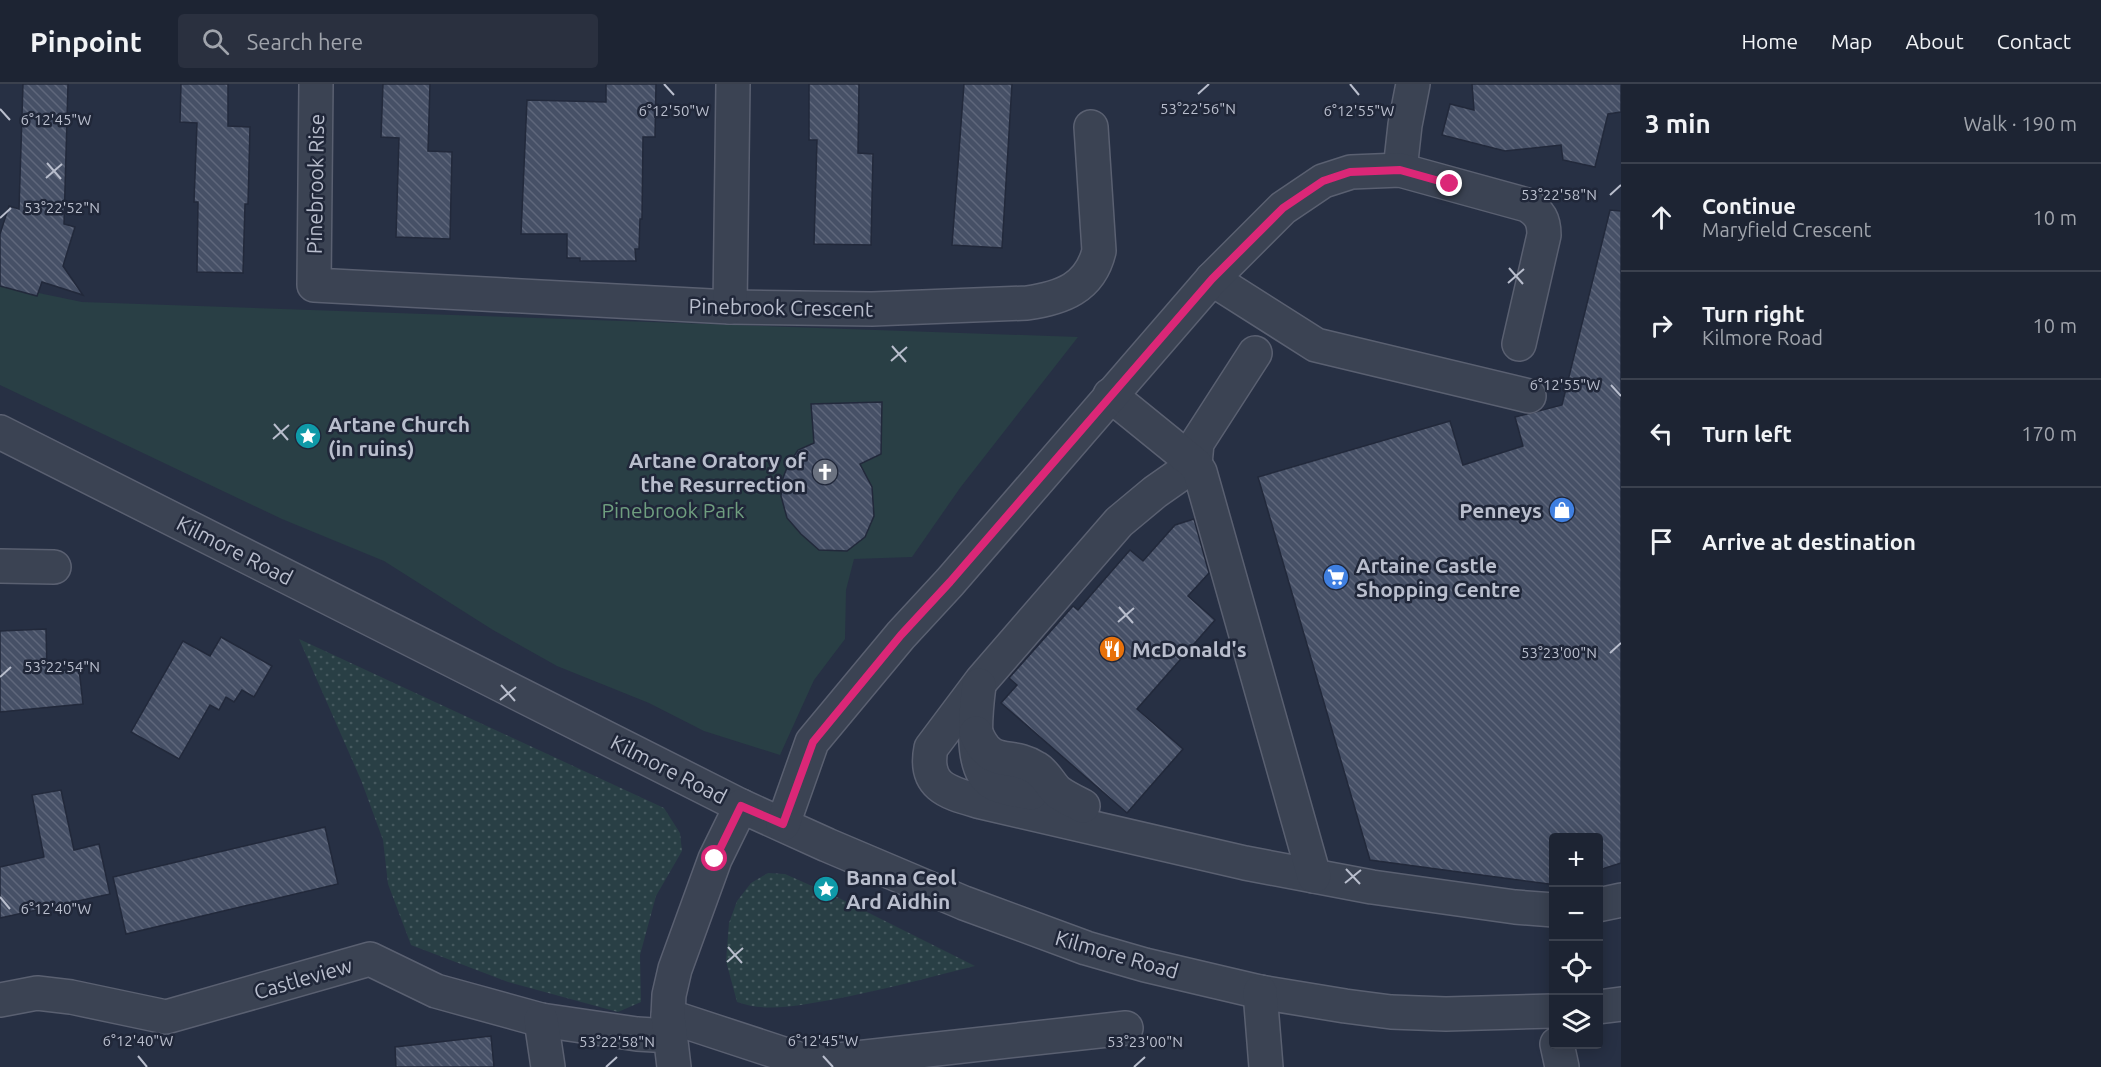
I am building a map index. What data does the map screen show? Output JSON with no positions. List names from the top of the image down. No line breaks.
{"streets":{"street":["Pinebrook Rise","Pinebrook Crescent","Kilmore Road","Castleview"]},"crossings":[["Pinebrook Rise","Pinebrook Crescent"]],"parks":["Pinebrook Park"],"places":{"place":["Artane Church (in ruins)","Banna Ceol Ard Aidhin"],"church":["Artane Oratory of the Resurrection"],"shop":["Penneys"],"supermarket":["Artaine Castle Shopping Centre"],"restaurant":["McDonald's"]},"page":{"header":"Pinpoint","search":"Search here","nav":["Home","Map","About","Contact"],"heading":["3 min","Walk · 190 m"],"list":[["Continue","Maryfield Crescent","10 m"],["Turn right","Kilmore Road","10 m"],["Turn left","170 m"],"Arrive at destination"],"map_buttons":["+","−"]},"coordinates":["53°22'56\"N","6°12'50\"W","6°12'55\"W","6°12'45\"W","53°22'58\"N","53°22'52\"N","53°23'00\"N","53°22'54\"N","6°12'40\"W"]}
